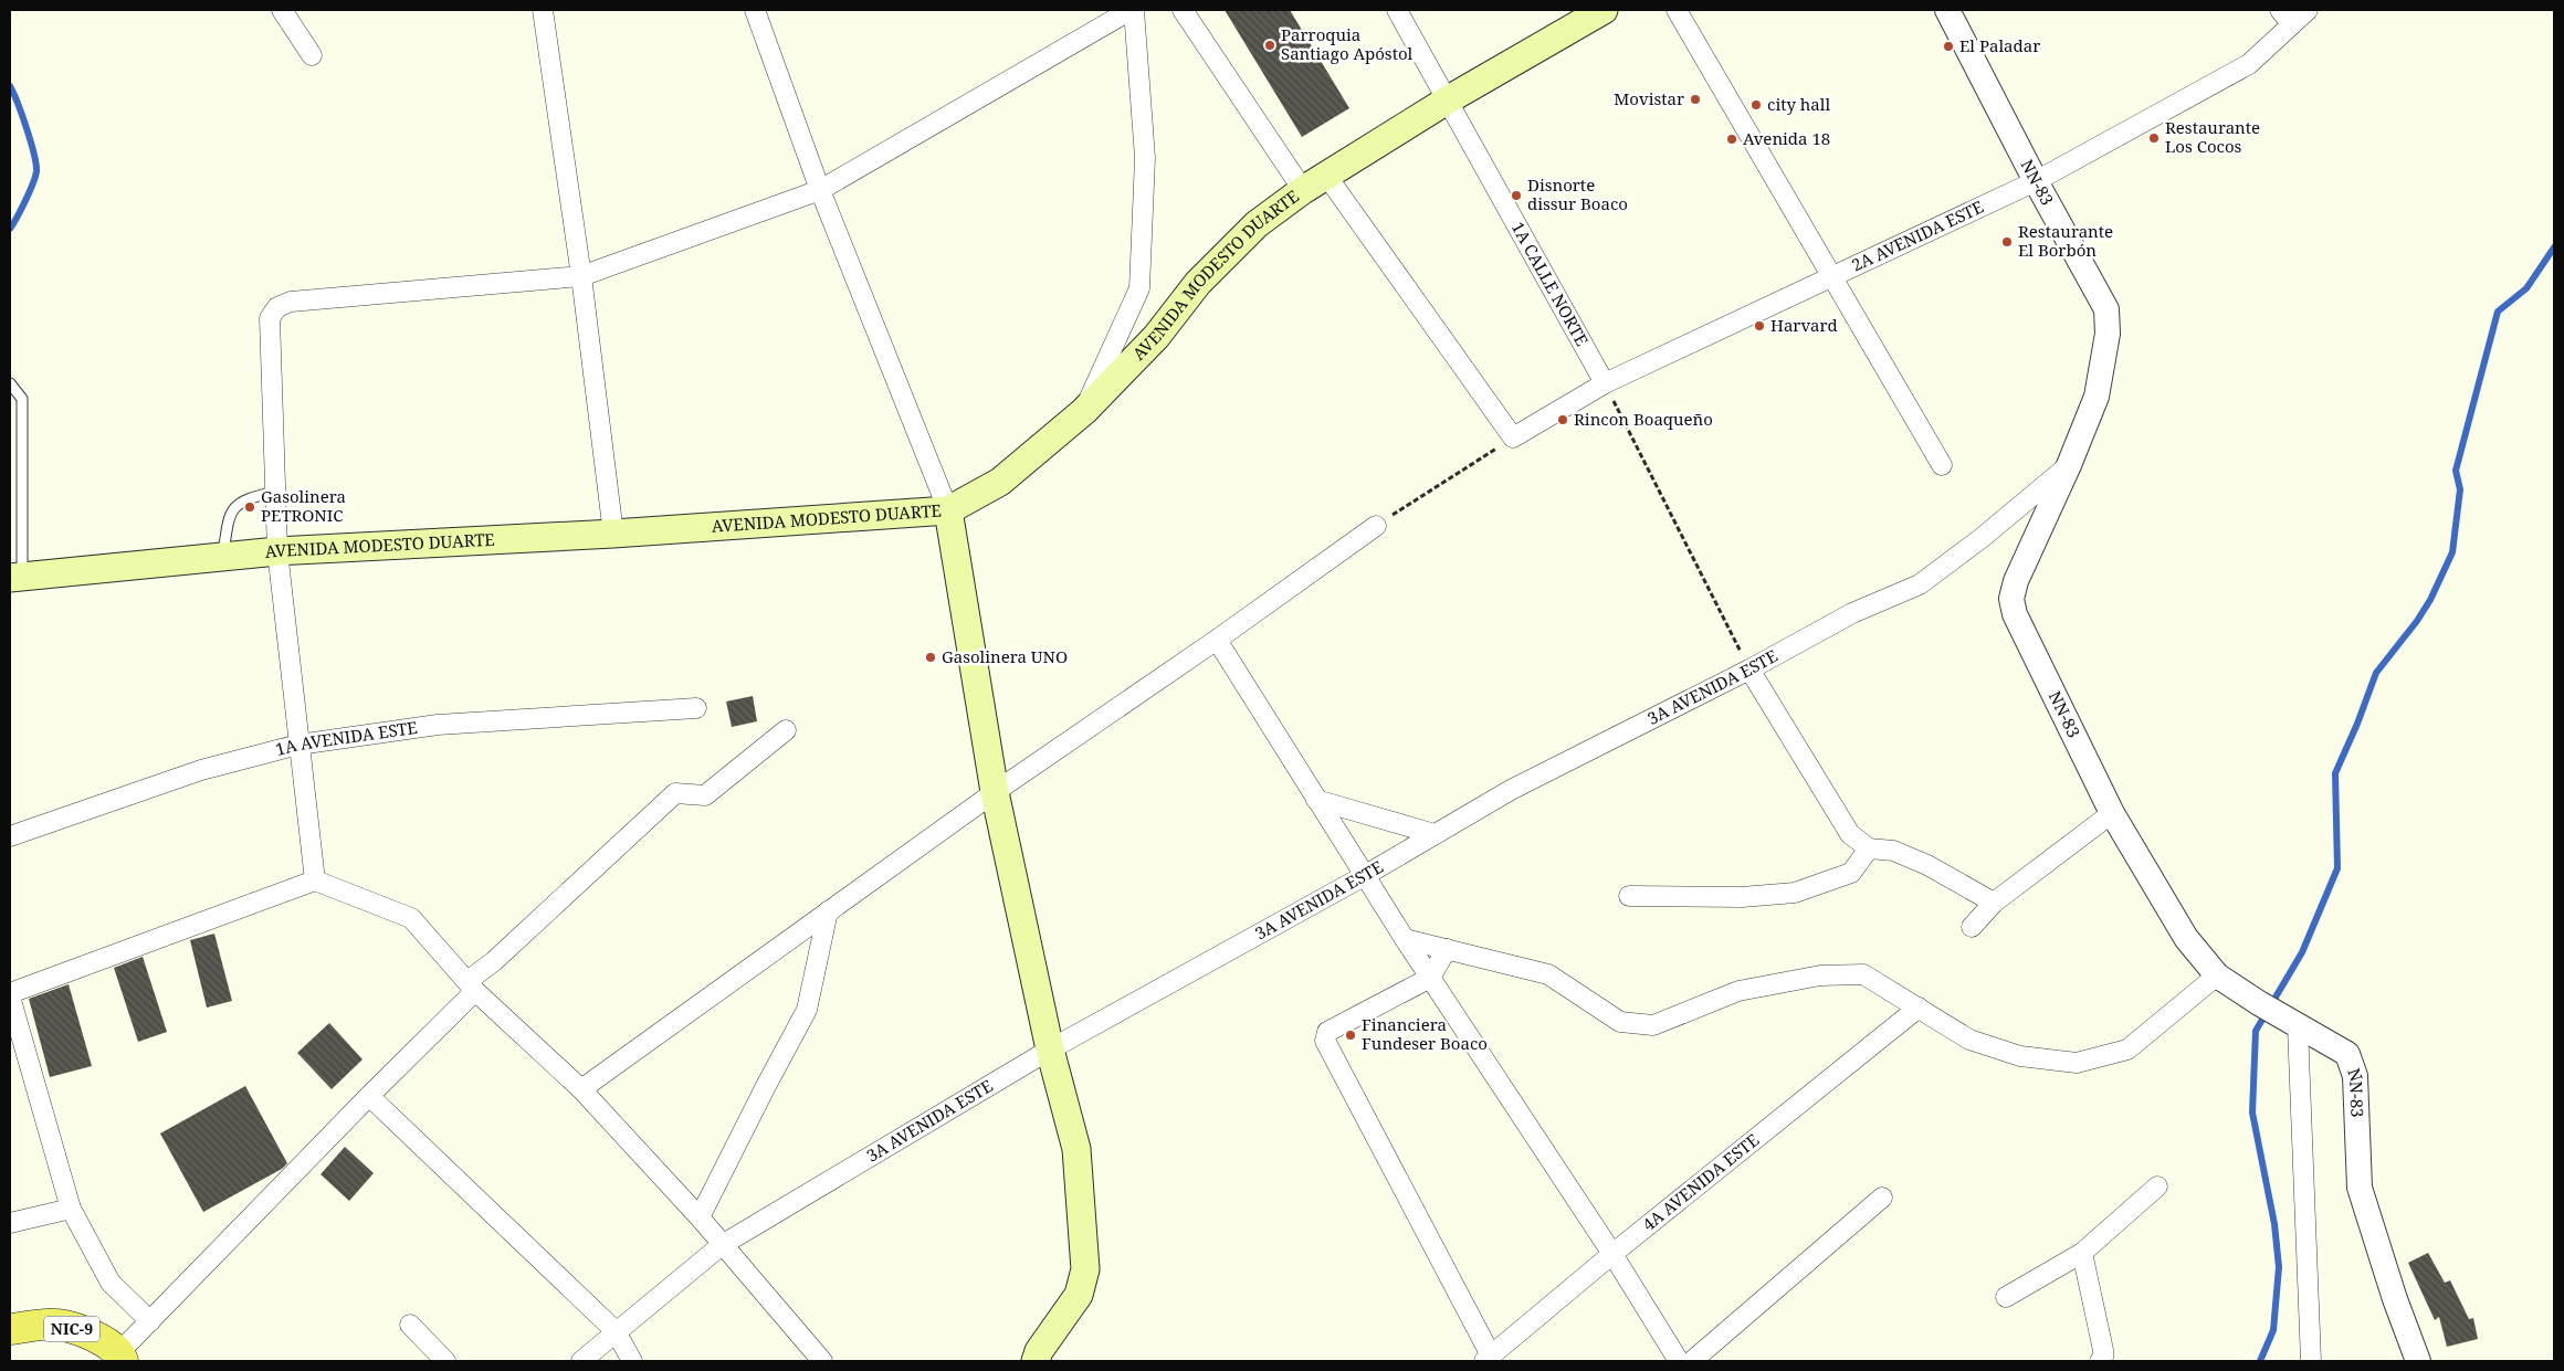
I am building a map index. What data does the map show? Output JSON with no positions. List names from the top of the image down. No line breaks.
{"streets":{"main road":["AVENIDA MODESTO DUARTE","NIC-9"],"street":["NN-83","2A AVENIDA ESTE","1A CALLE NORTE","3A AVENIDA ESTE","1A AVENIDA ESTE","4A AVENIDA ESTE"]},"crossings":[["NN-83","2A AVENIDA ESTE"],["NN-83","3A AVENIDA ESTE"],["2A AVENIDA ESTE","1A CALLE NORTE"],["AVENIDA MODESTO DUARTE","1A CALLE NORTE"]],"places":["Parroquia Santiago Apóstol","El Paladar","Movistar","city hall","Restaurante Los Cocos","Avenida 18","Disnorte dissur Boaco","Restaurante El Borbón","Harvard","Rincon Boaqueño","Gasolinera PETRONIC","Gasolinera UNO","Financiera Fundeser Boaco"]}
